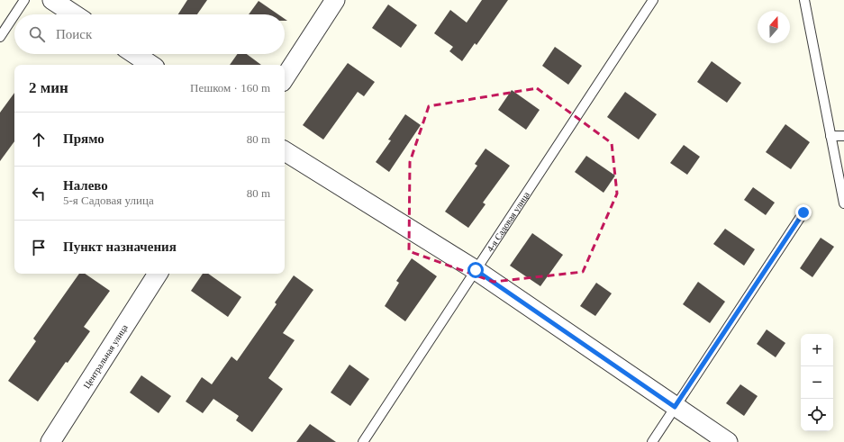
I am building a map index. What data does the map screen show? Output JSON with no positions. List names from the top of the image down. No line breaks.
{"streets":{"street":["Центральная улица"],"lane":["4-я Садовая улица"]},"north":"top","page":{"search":"Поиск","heading":["2 мин","Пешком · 160 m"],"list":[["Прямо","80 m"],["Налево","5-я Садовая улица","80 m"],"Пункт назначения"],"map_buttons":["+","−"]}}
